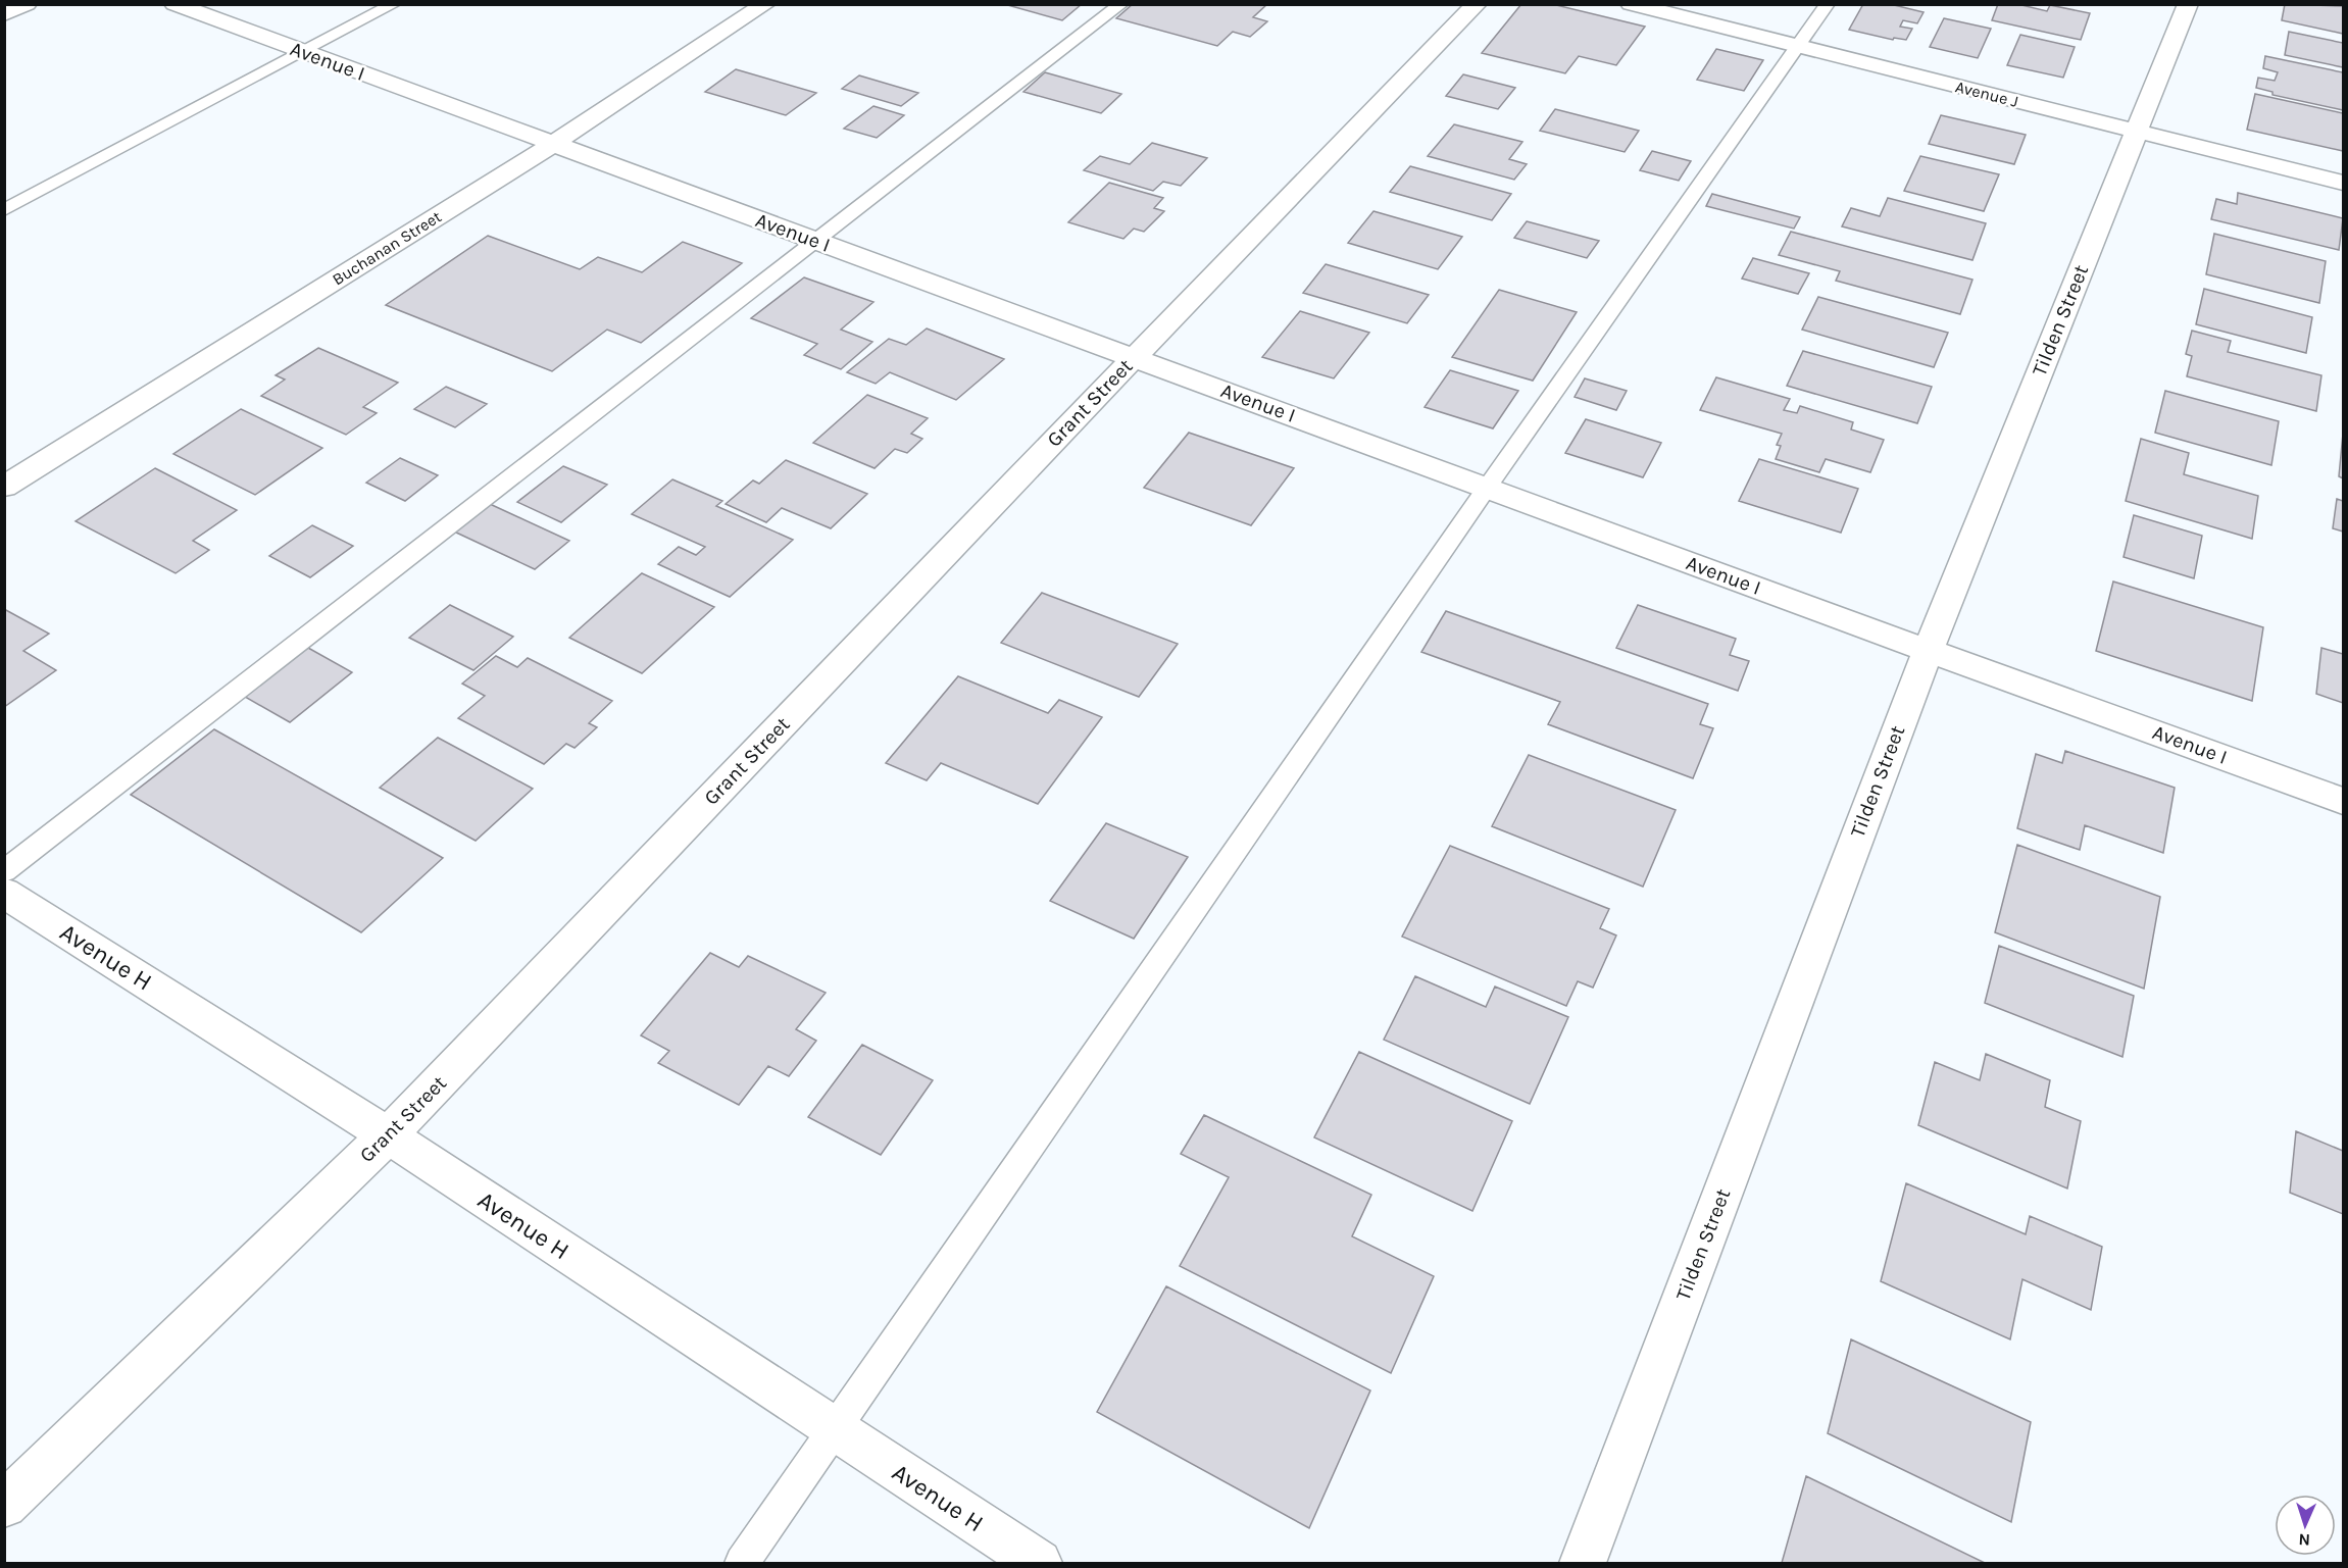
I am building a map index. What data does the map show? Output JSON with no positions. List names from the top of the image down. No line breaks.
{"streets":{"street":["Avenue I","Avenue J","Buchanan Street","Tilden Street","Grant Street","Avenue H"]},"crossings":[["Avenue I","Buchanan Street"],["Avenue I","Tilden Street"],["Avenue I","Grant Street"],["Avenue J","Tilden Street"],["Grant Street","Avenue H"]],"north":"bottom"}
